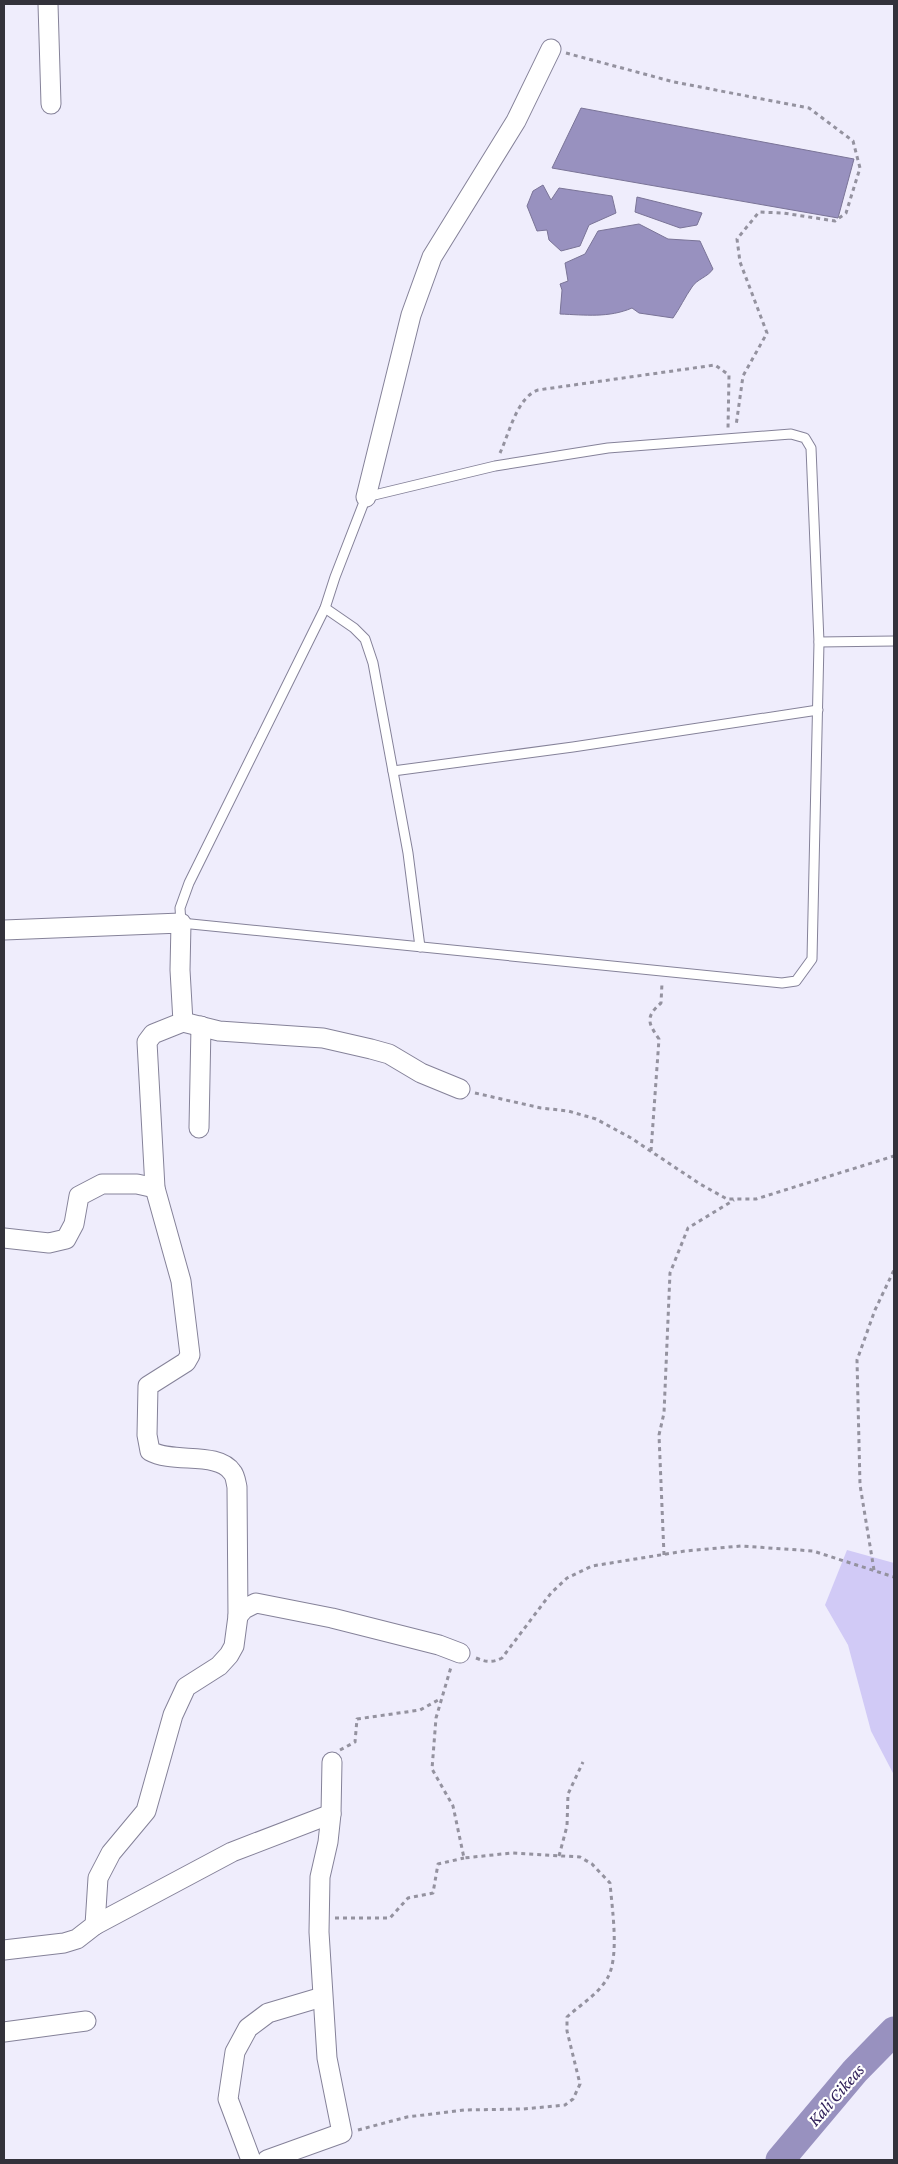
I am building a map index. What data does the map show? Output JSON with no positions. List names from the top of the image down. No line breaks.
{"water":["Kali Cikeas"]}
